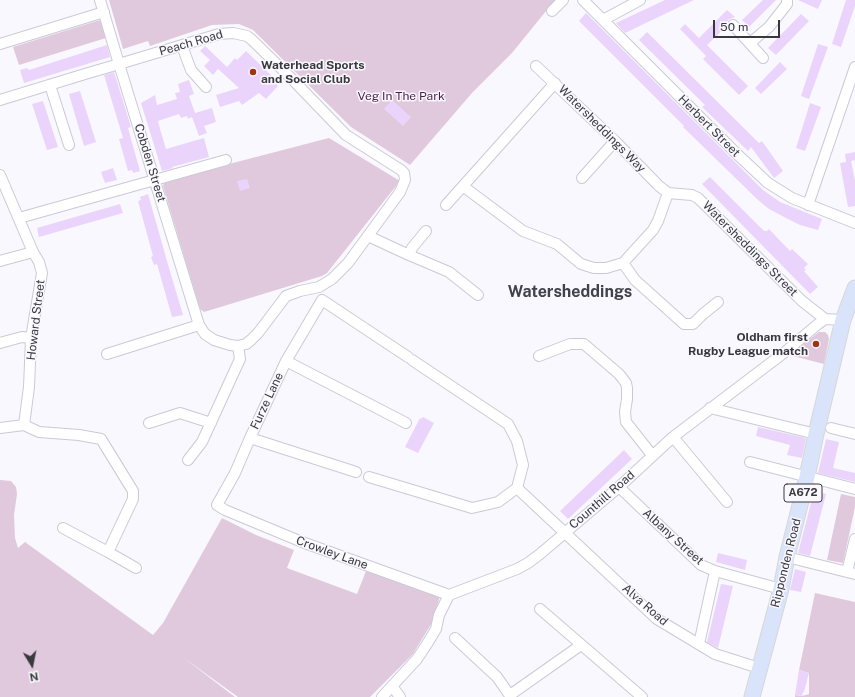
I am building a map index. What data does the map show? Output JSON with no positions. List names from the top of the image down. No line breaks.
{"streets":{"main road":["A672","Ripponden Road"],"street":["Peach Road","Herbert Street","Watersheddings Way","Cobden Street","Watersheddings Street","Howard Street","Furze Lane","Counthill Road","Albany Street","Crowley Lane","Alva Road"]},"crossings":[["Peach Road","Cobden Street"],["Watersheddings Way","Watersheddings Street"],["Watersheddings Street","Counthill Road"],["Furze Lane","Crowley Lane"],["Furze Lane","Alva Road"],["Counthill Road","Albany Street"],["Counthill Road","Crowley Lane"],["Counthill Road","Alva Road"],["Albany Street","Ripponden Road"],["Ripponden Road","Alva Road"]],"districts":["Watersheddings"],"parks":["Veg In The Park"],"places":["Waterhead Sports and Social Club","Oldham first Rugby League match"],"scale_bar":"50 m","north":"bottom"}
